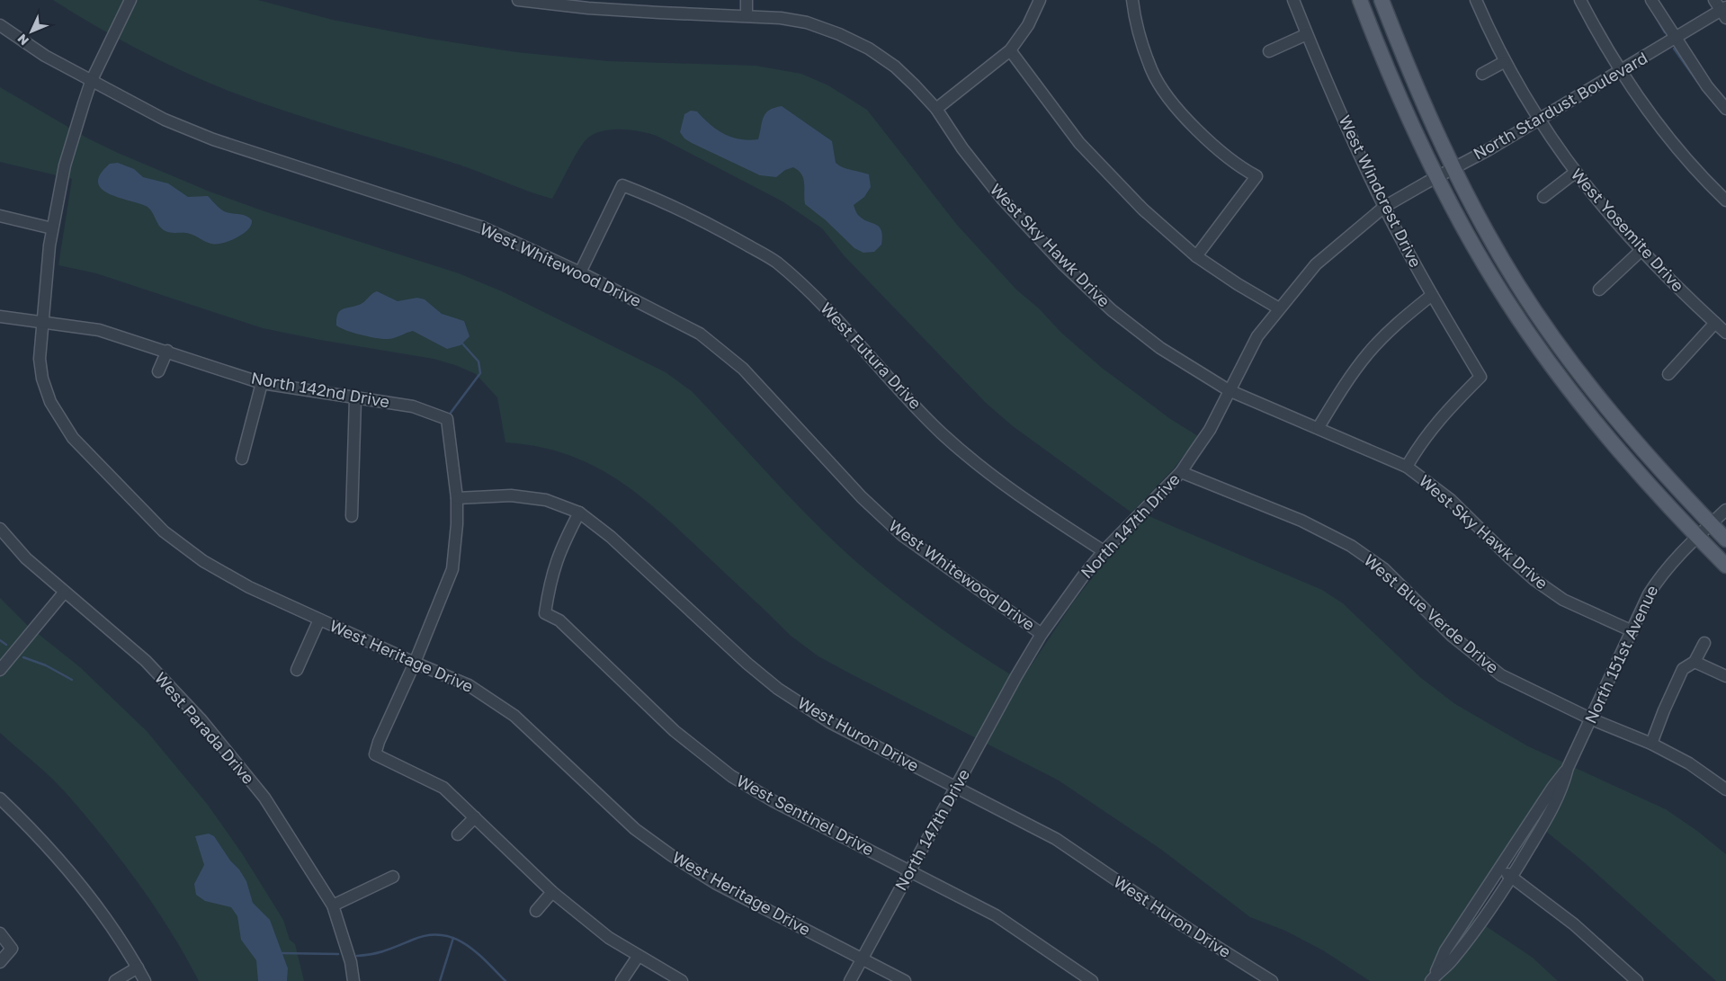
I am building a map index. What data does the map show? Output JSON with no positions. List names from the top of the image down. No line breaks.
{"streets":{"street":["North Stardust Boulevard","West Windcrest Drive","West Yosemite Drive","West Sky Hawk Drive","West Whitewood Drive","West Futura Drive","North 142nd Drive","North 147th Drive","West Blue Verde Drive","North 151st Avenue","West Heritage Drive","West Parada Drive","West Huron Drive","West Sentinel Drive"]},"crossings":[["North Stardust Boulevard","West Yosemite Drive"],["North Stardust Boulevard","North 147th Drive"],["West Windcrest Drive","West Sky Hawk Drive"],["West Windcrest Drive","North 147th Drive"],["West Sky Hawk Drive","North 147th Drive"],["West Sky Hawk Drive","North 151st Avenue"],["West Whitewood Drive","West Futura Drive"],["West Whitewood Drive","North 147th Drive"],["West Whitewood Drive","West Heritage Drive"],["West Futura Drive","North 147th Drive"],["North 142nd Drive","West Heritage Drive"],["North 142nd Drive","West Huron Drive"],["North 147th Drive","West Blue Verde Drive"],["North 147th Drive","West Heritage Drive"],["North 147th Drive","West Huron Drive"],["North 147th Drive","West Sentinel Drive"],["West Blue Verde Drive","North 151st Avenue"],["West Huron Drive","West Sentinel Drive"]],"north":"bottom left"}
